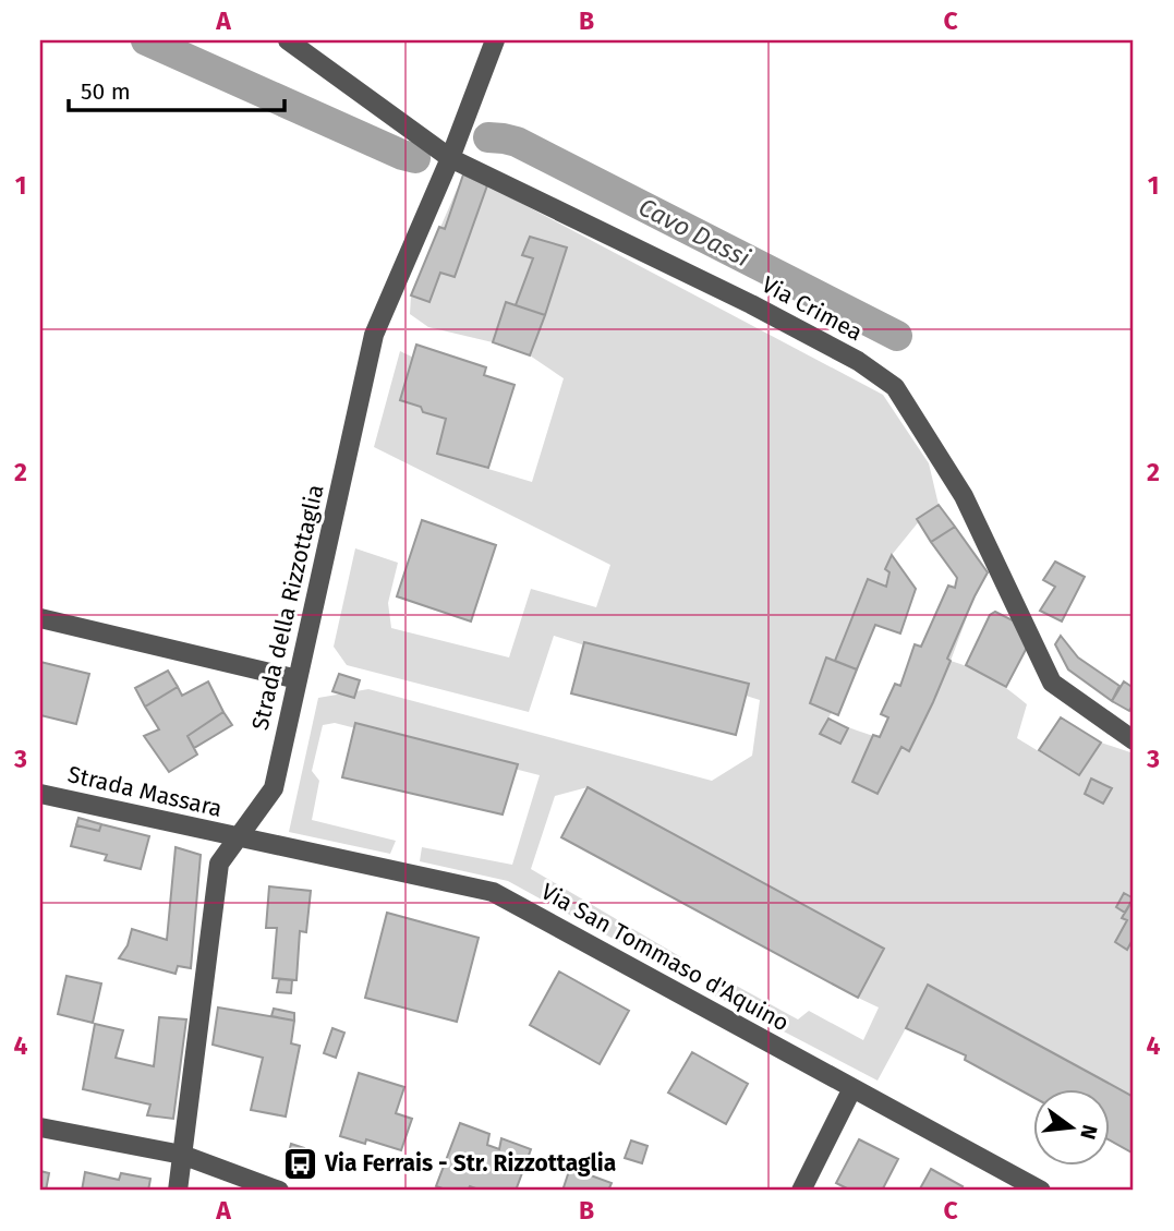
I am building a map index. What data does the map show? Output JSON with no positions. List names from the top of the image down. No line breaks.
{"streets":{"street":["Via Crimea","Strada della Rizzottaglia","Strada Massara","Via San Tommaso d'Aquino"]},"crossings":[["Via Crimea","Strada della Rizzottaglia"],["Strada della Rizzottaglia","Strada Massara"],["Strada della Rizzottaglia","Via San Tommaso d'Aquino"],["Strada Massara","Via San Tommaso d'Aquino"]],"water":["Cavo Dassi"],"places":{"bus stop":["Via Ferrais - Str. Rizzottaglia"]},"scale_bar":"50 m","north":"right","grid":{"columns":["A","B","C"],"rows":["1","2","3","4"]}}
